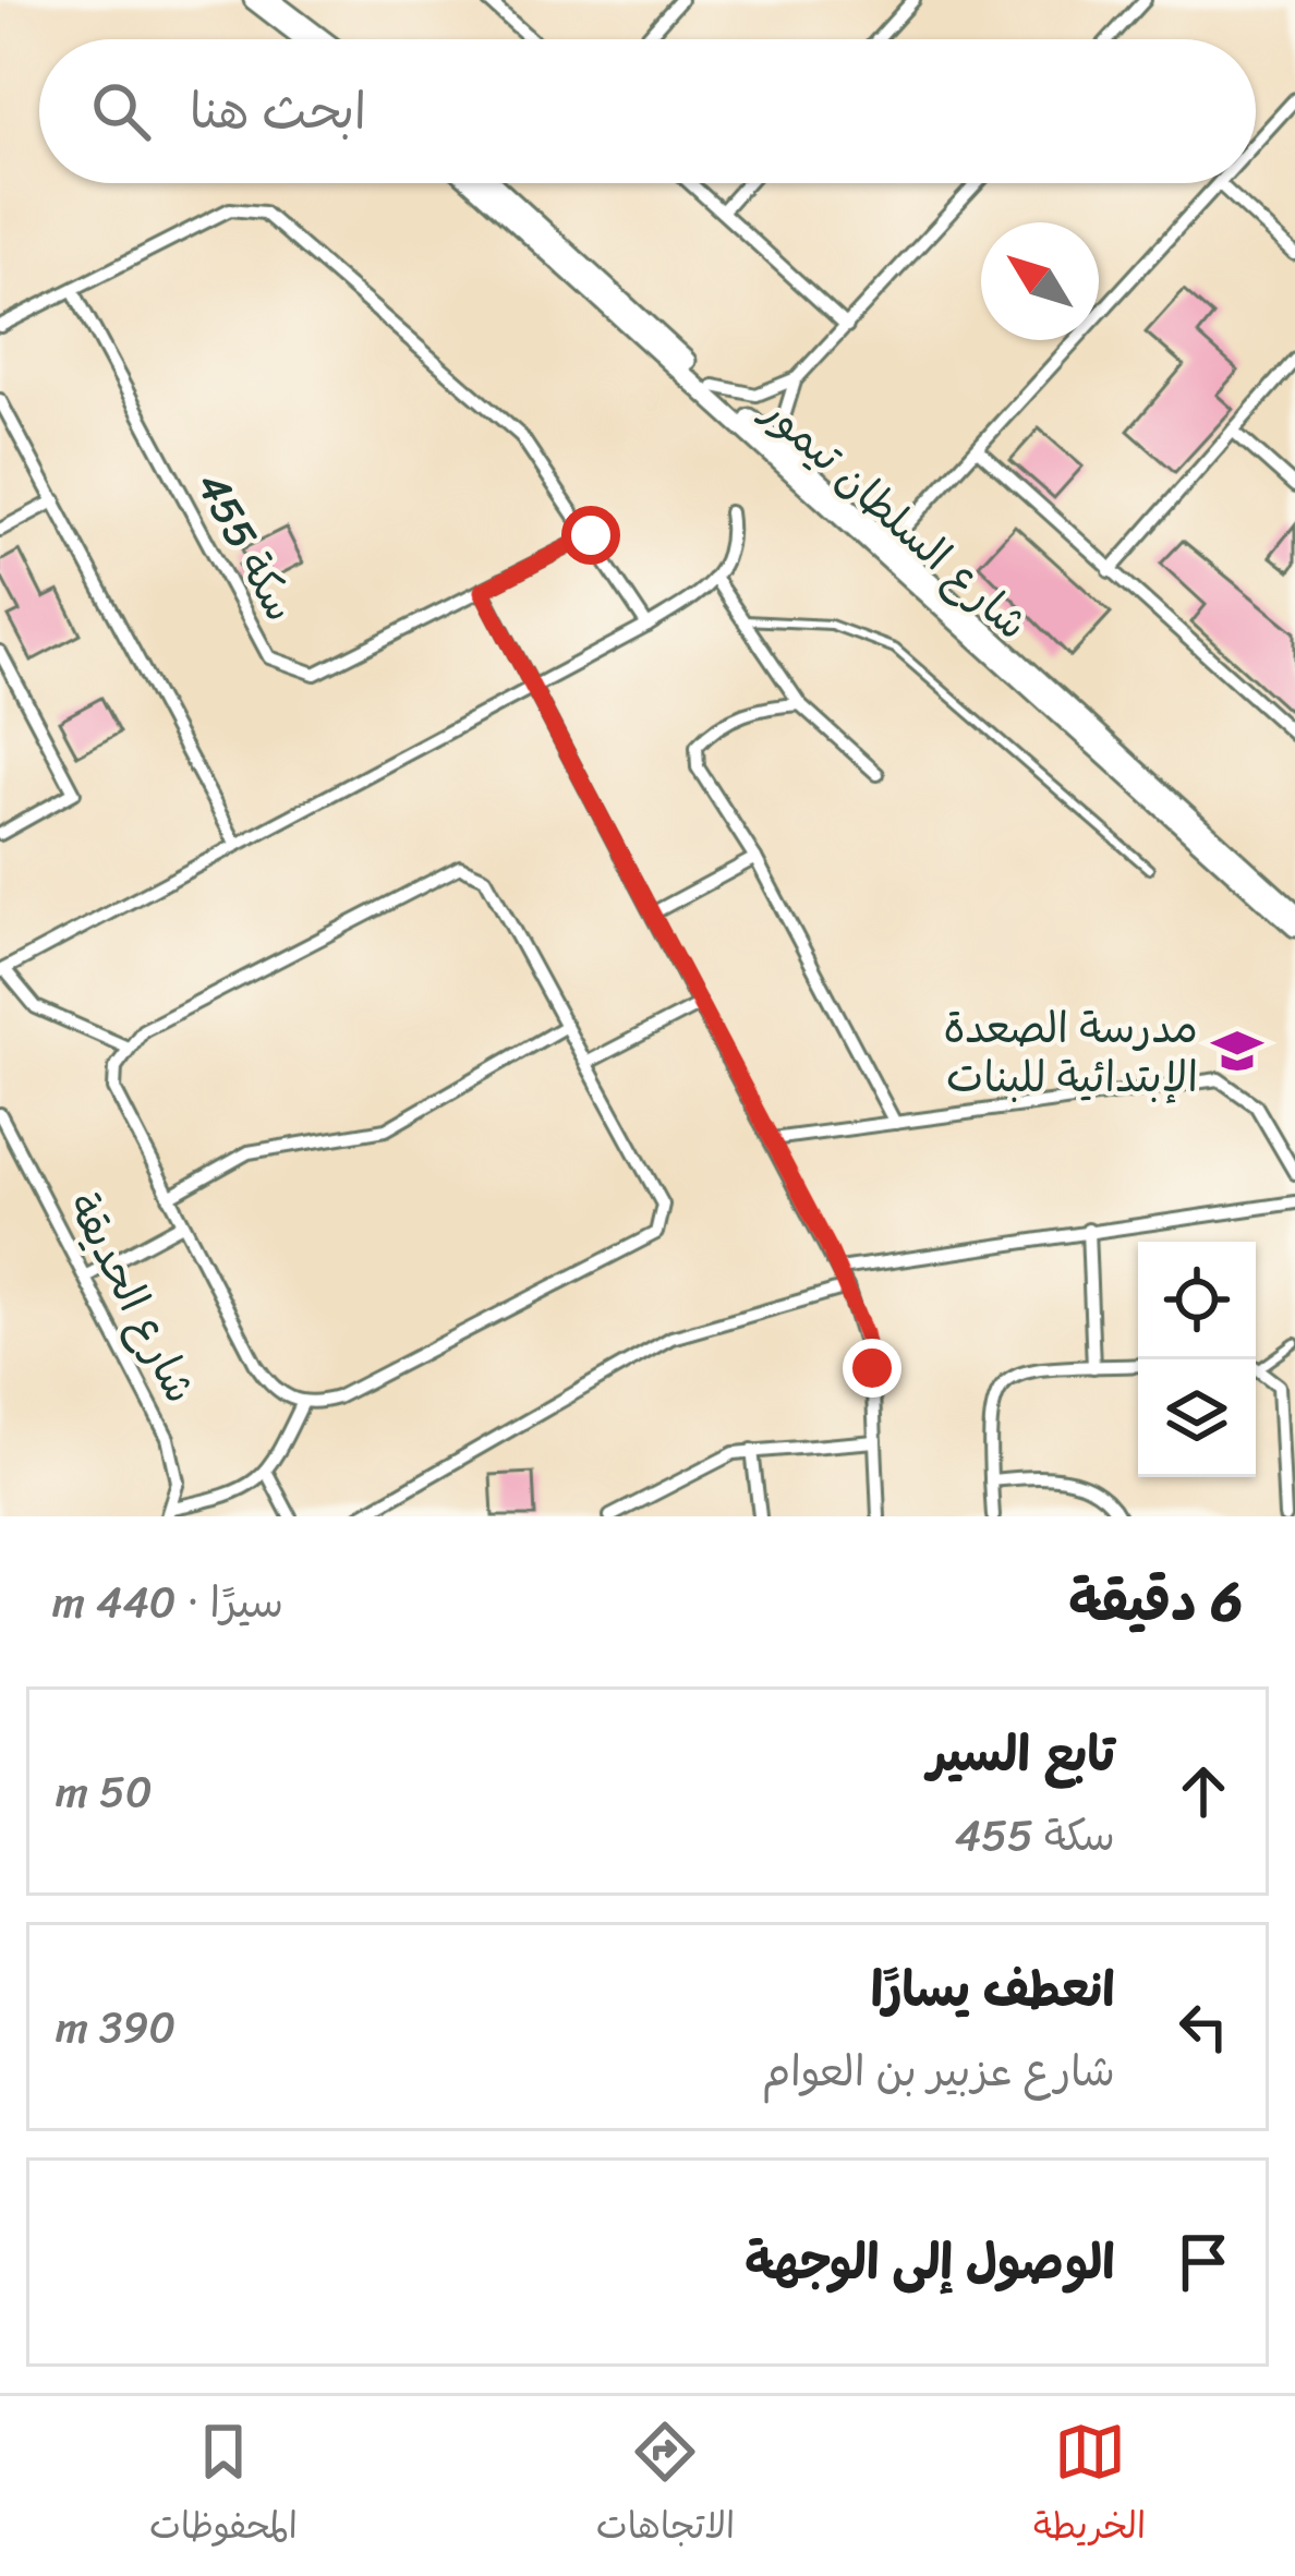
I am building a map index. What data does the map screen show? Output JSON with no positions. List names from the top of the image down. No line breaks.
{"streets":{"main road":["شارع السلطان تيمور"],"street":["سكة 455","شارع الحديقة"]},"places":{"school or university":["مدرسة الصعدة الإبتدائية للبنات"]},"north":"top left","page":{"search":"ابحث هنا","heading":["6 دقيقة","سيرًا · 440 m"],"list":[["تابع السير","سكة 455","50 m"],["انعطف يسارًا","شارع عزبير بن العوام","390 m"],"الوصول إلى الوجهة"],"nav":["الخريطة","الاتجاهات","المحفوظات"]}}
